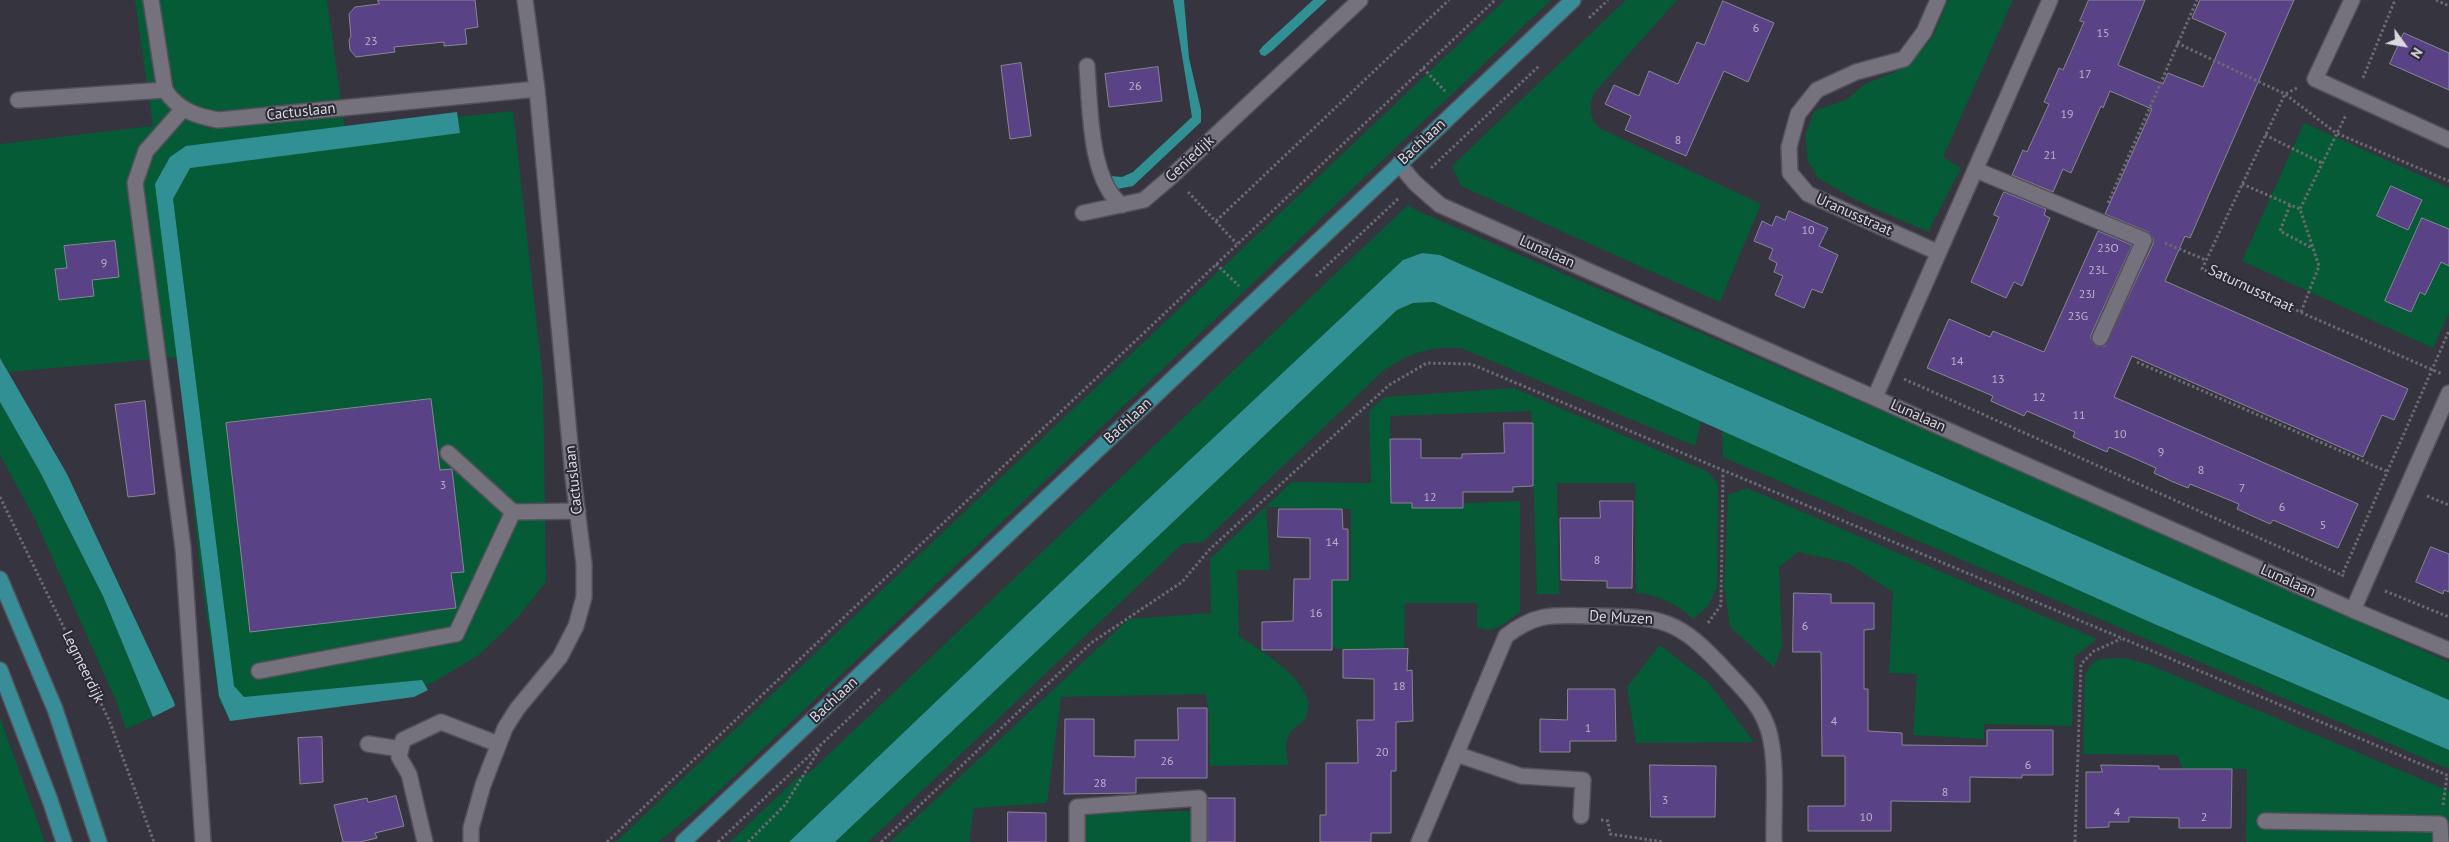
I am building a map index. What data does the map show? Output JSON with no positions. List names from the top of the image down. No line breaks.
{"streets":{"main road":["Bachlaan"],"street":["Cactuslaan","Geniedijk","Uranusstraat","Lunalaan","De Muzen"],"path":["Saturnusstraat","Legmeerdijk"]},"crossings":[["Bachlaan","Lunalaan"]],"house_numbers":["6","15","23","17","26","19","8","21","10","23O","9","23L","23J","23G","14","13","12","11","10","9","8","3","7","12","6","5","14","8","16","6","18","4","1","20","26","6","28","8","3","4","10","2"],"north":"bottom right"}
